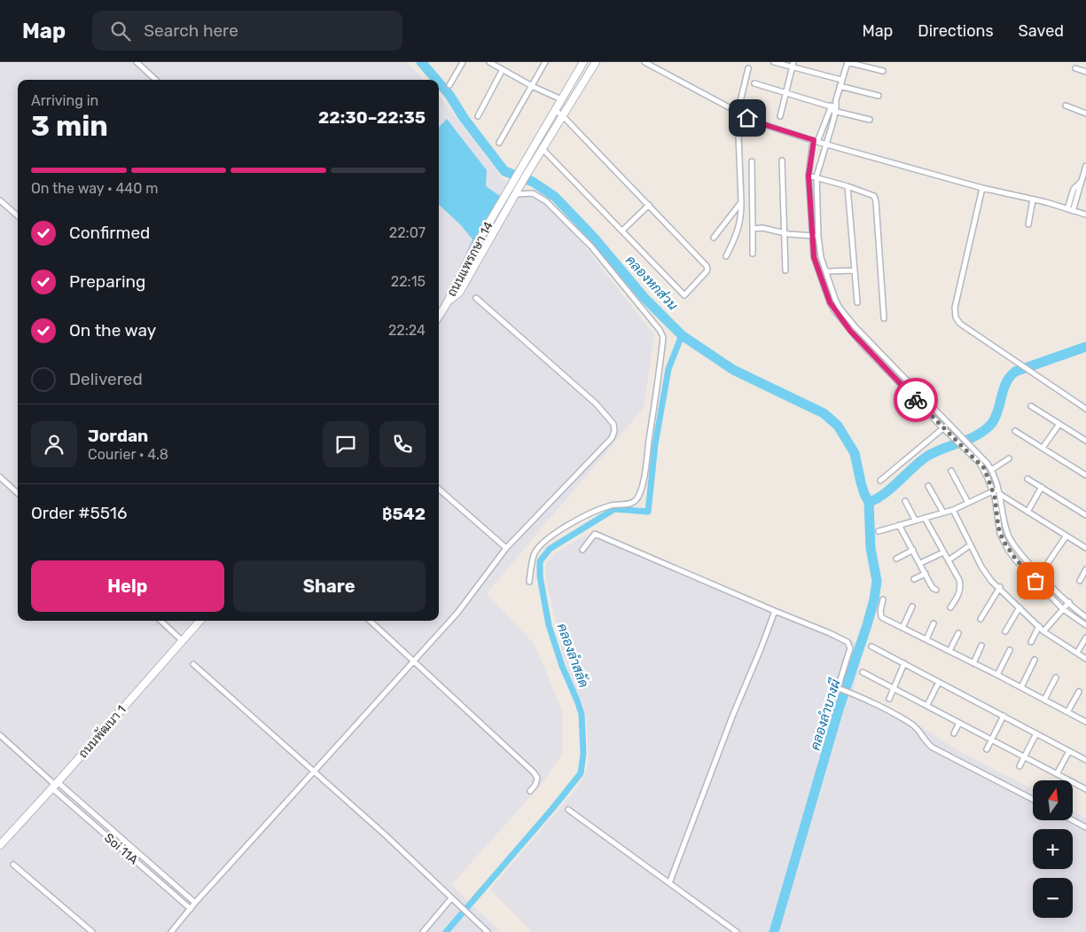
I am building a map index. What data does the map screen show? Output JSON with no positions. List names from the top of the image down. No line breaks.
{"streets":{"main road":["ถนนแพรกษา 14","ถนนพัฒนา 1"],"street":["Soi 11A"]},"crossings":[["ถนนพัฒนา 1","Soi 11A"]],"water":["คลองหกส่วน","คลองลำสลัด","คลองลำบางผี"],"north":"top","page":{"header":"Map","search":"Search here","nav":["Map","Directions","Saved"],"heading":["3 min","Arriving in","22:30–22:35"],"panel":["Jordan","Courier · 4.8","Order #5516","฿542"],"bar":"On the way · 440 m","list":[["Confirmed","22:07"],["Preparing","22:15"],["On the way","22:24"],"Delivered"],"buttons":["Help","Share"],"map_buttons":["+","−"]}}
